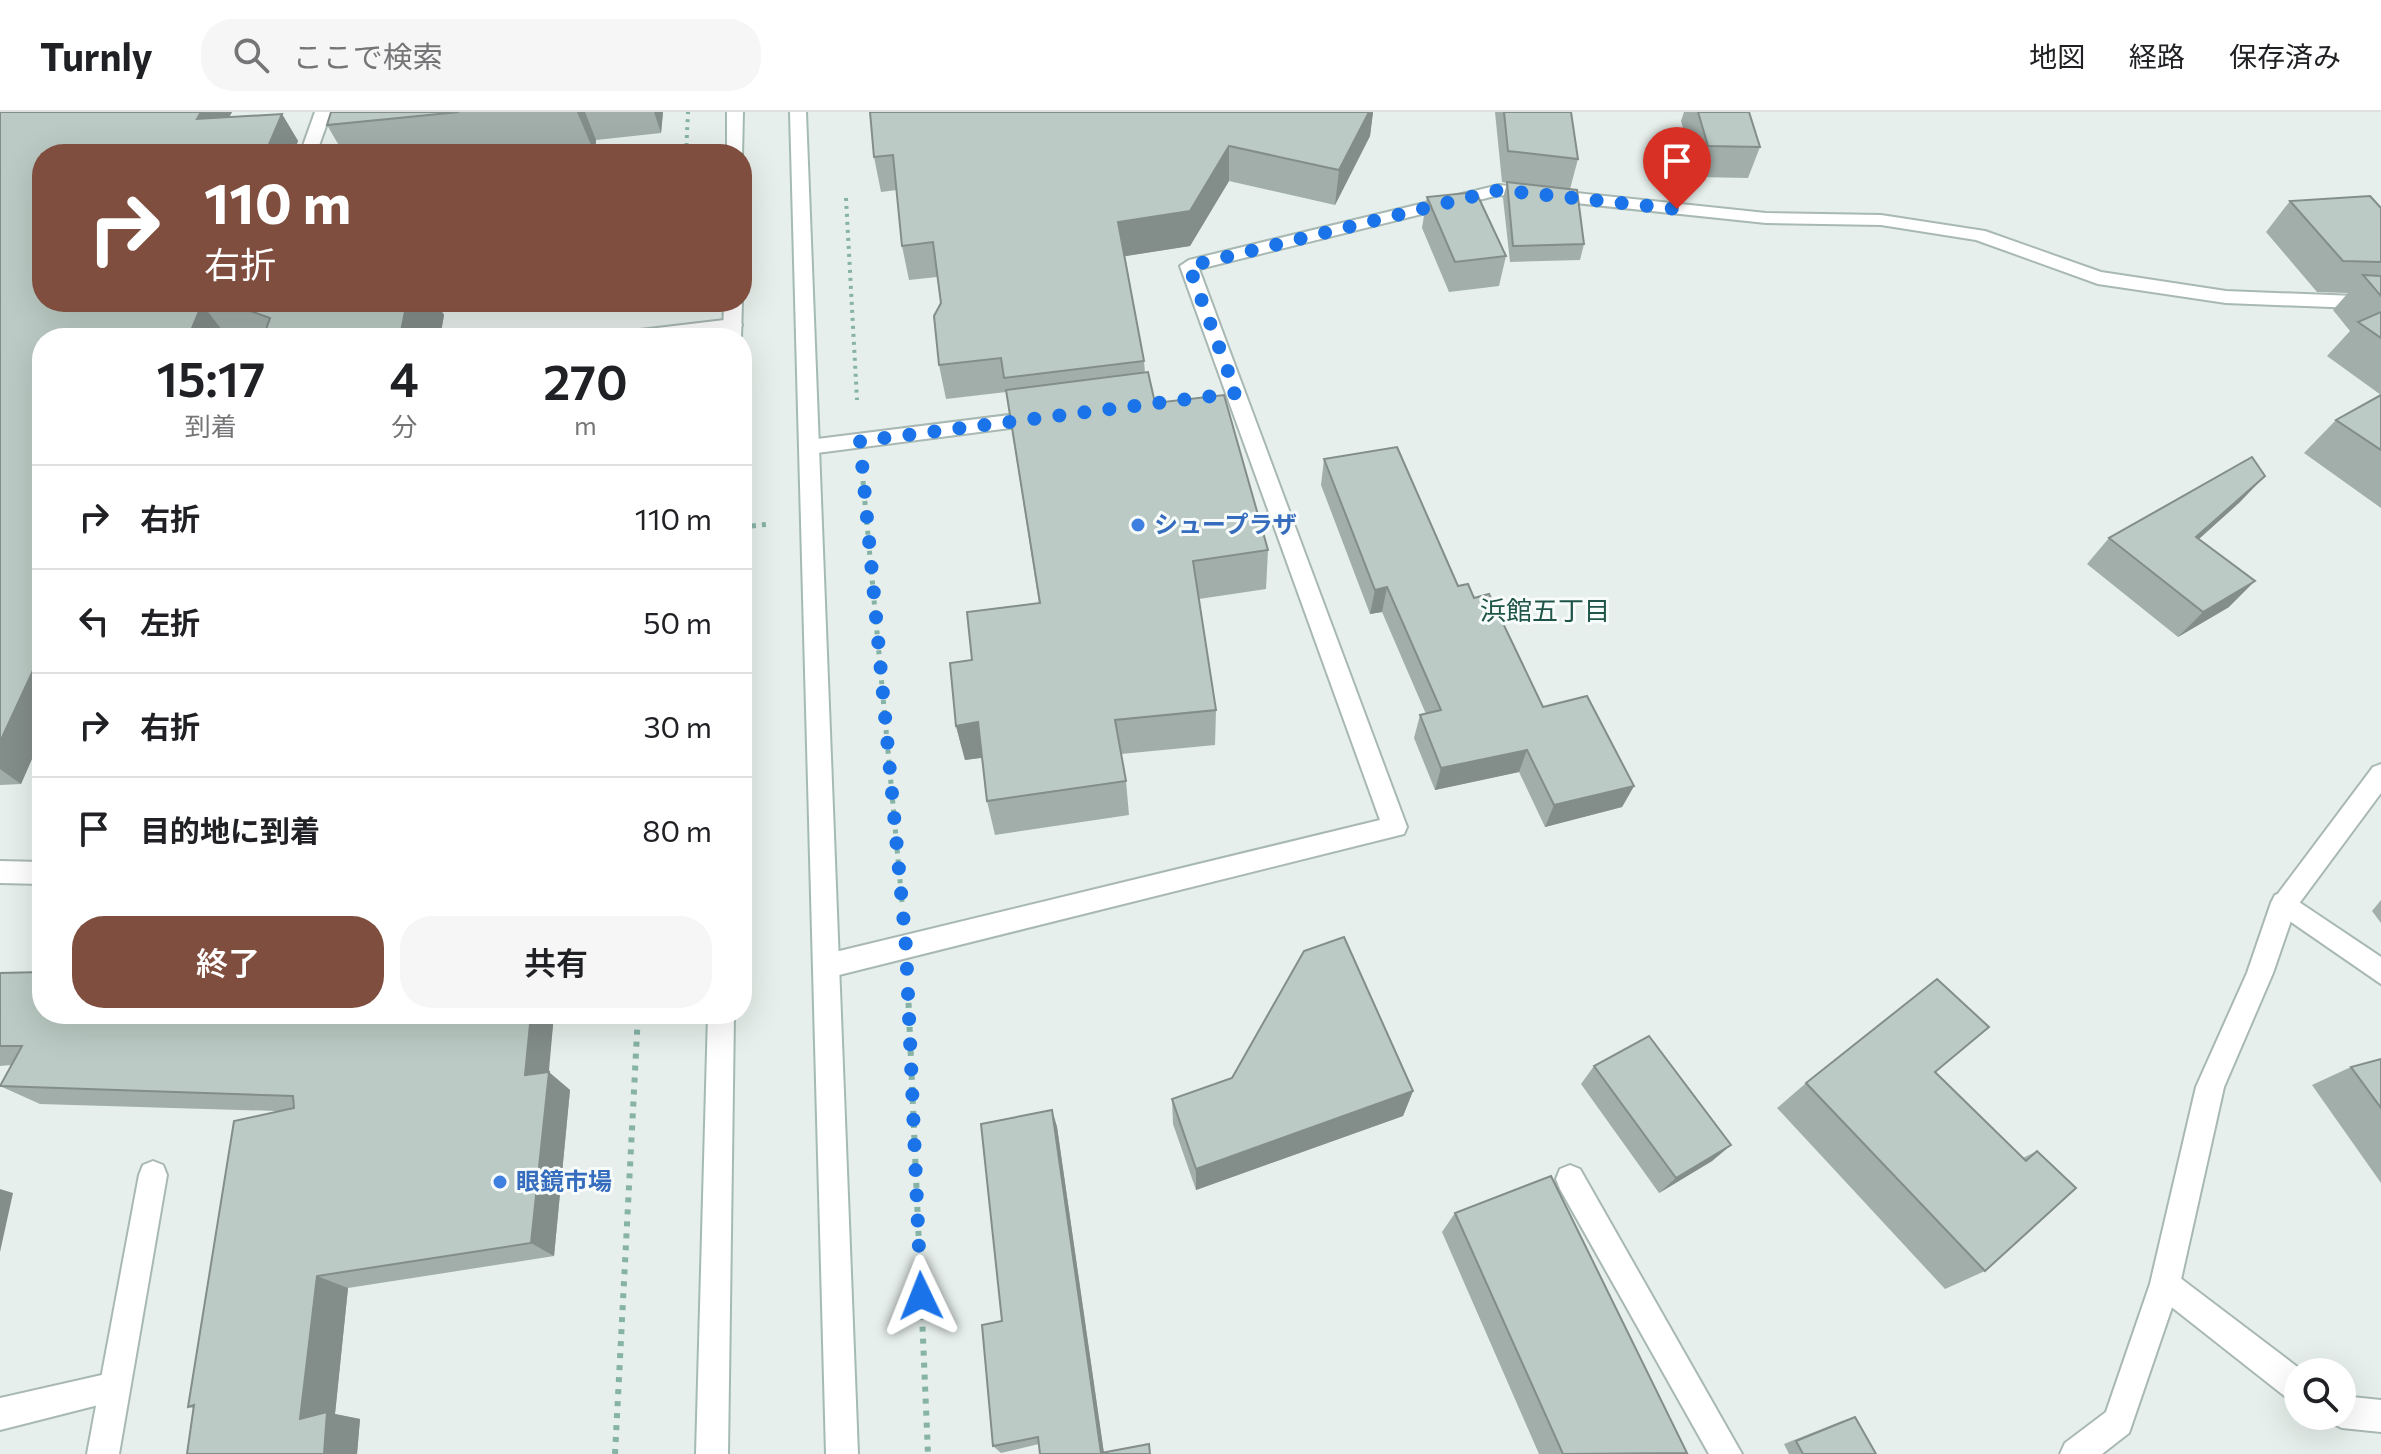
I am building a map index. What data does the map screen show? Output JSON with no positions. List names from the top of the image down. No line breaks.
{"districts":["浜館五丁目"],"places":["シュープラザ","眼鏡市場"],"page":{"header":"Turnly","search":"ここで検索","nav":["地図","経路","保存済み"],"turn":["110 m","右折"],"eta":["15:17","到着","4","分","270","m"],"list":[{"name":"右折","value":"110 m"},{"name":"左折","value":"50 m"},{"name":"右折","value":"30 m"},{"name":"目的地に到着","value":"80 m"}],"buttons":["終了","共有"]}}
